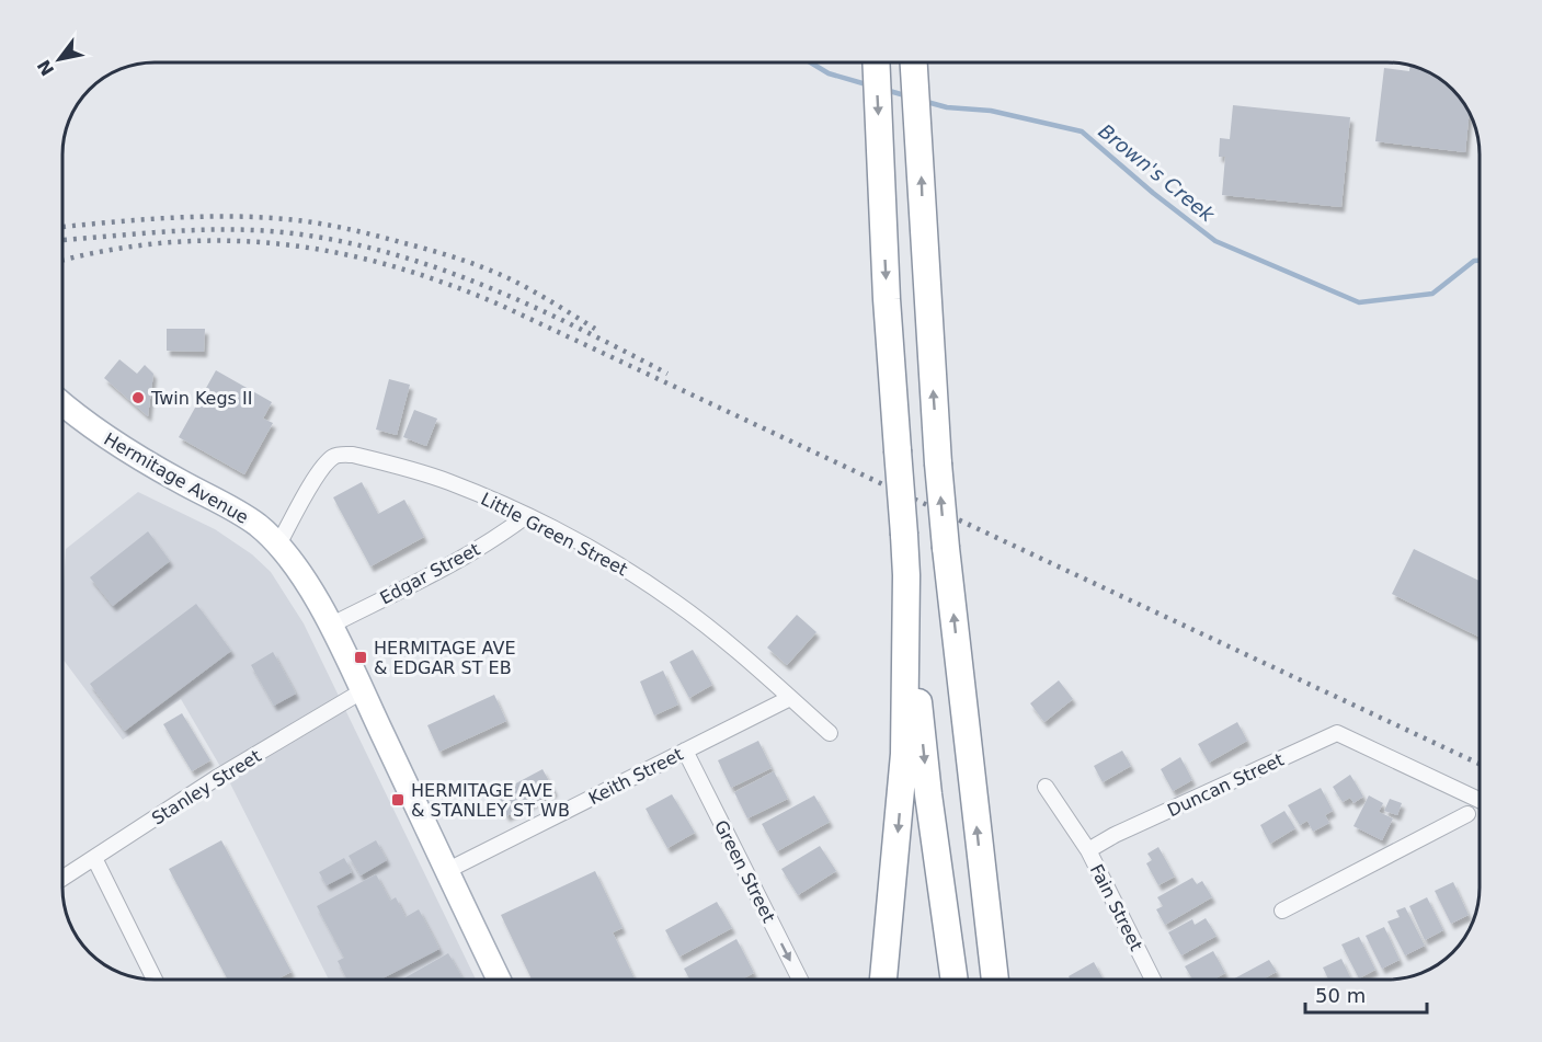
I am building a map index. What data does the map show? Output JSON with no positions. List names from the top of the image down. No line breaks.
{"streets":{"main road":["Hermitage Avenue"],"street":["Little Green Street","Edgar Street","Keith Street","Duncan Street","Stanley Street","Green Street","Fain Street"]},"crossings":[["Hermitage Avenue","Little Green Street"],["Hermitage Avenue","Edgar Street"],["Hermitage Avenue","Keith Street"],["Hermitage Avenue","Stanley Street"],["Little Green Street","Edgar Street"],["Little Green Street","Keith Street"],["Keith Street","Green Street"],["Duncan Street","Fain Street"]],"one_way":["Green Street"],"water":["Brown's Creek"],"places":{"other":["Twin Kegs II"],"transit":["HERMITAGE AVE & EDGAR ST EB","HERMITAGE AVE & STANLEY ST WB"]},"scale_bar":"50 m","north":"bottom left"}
